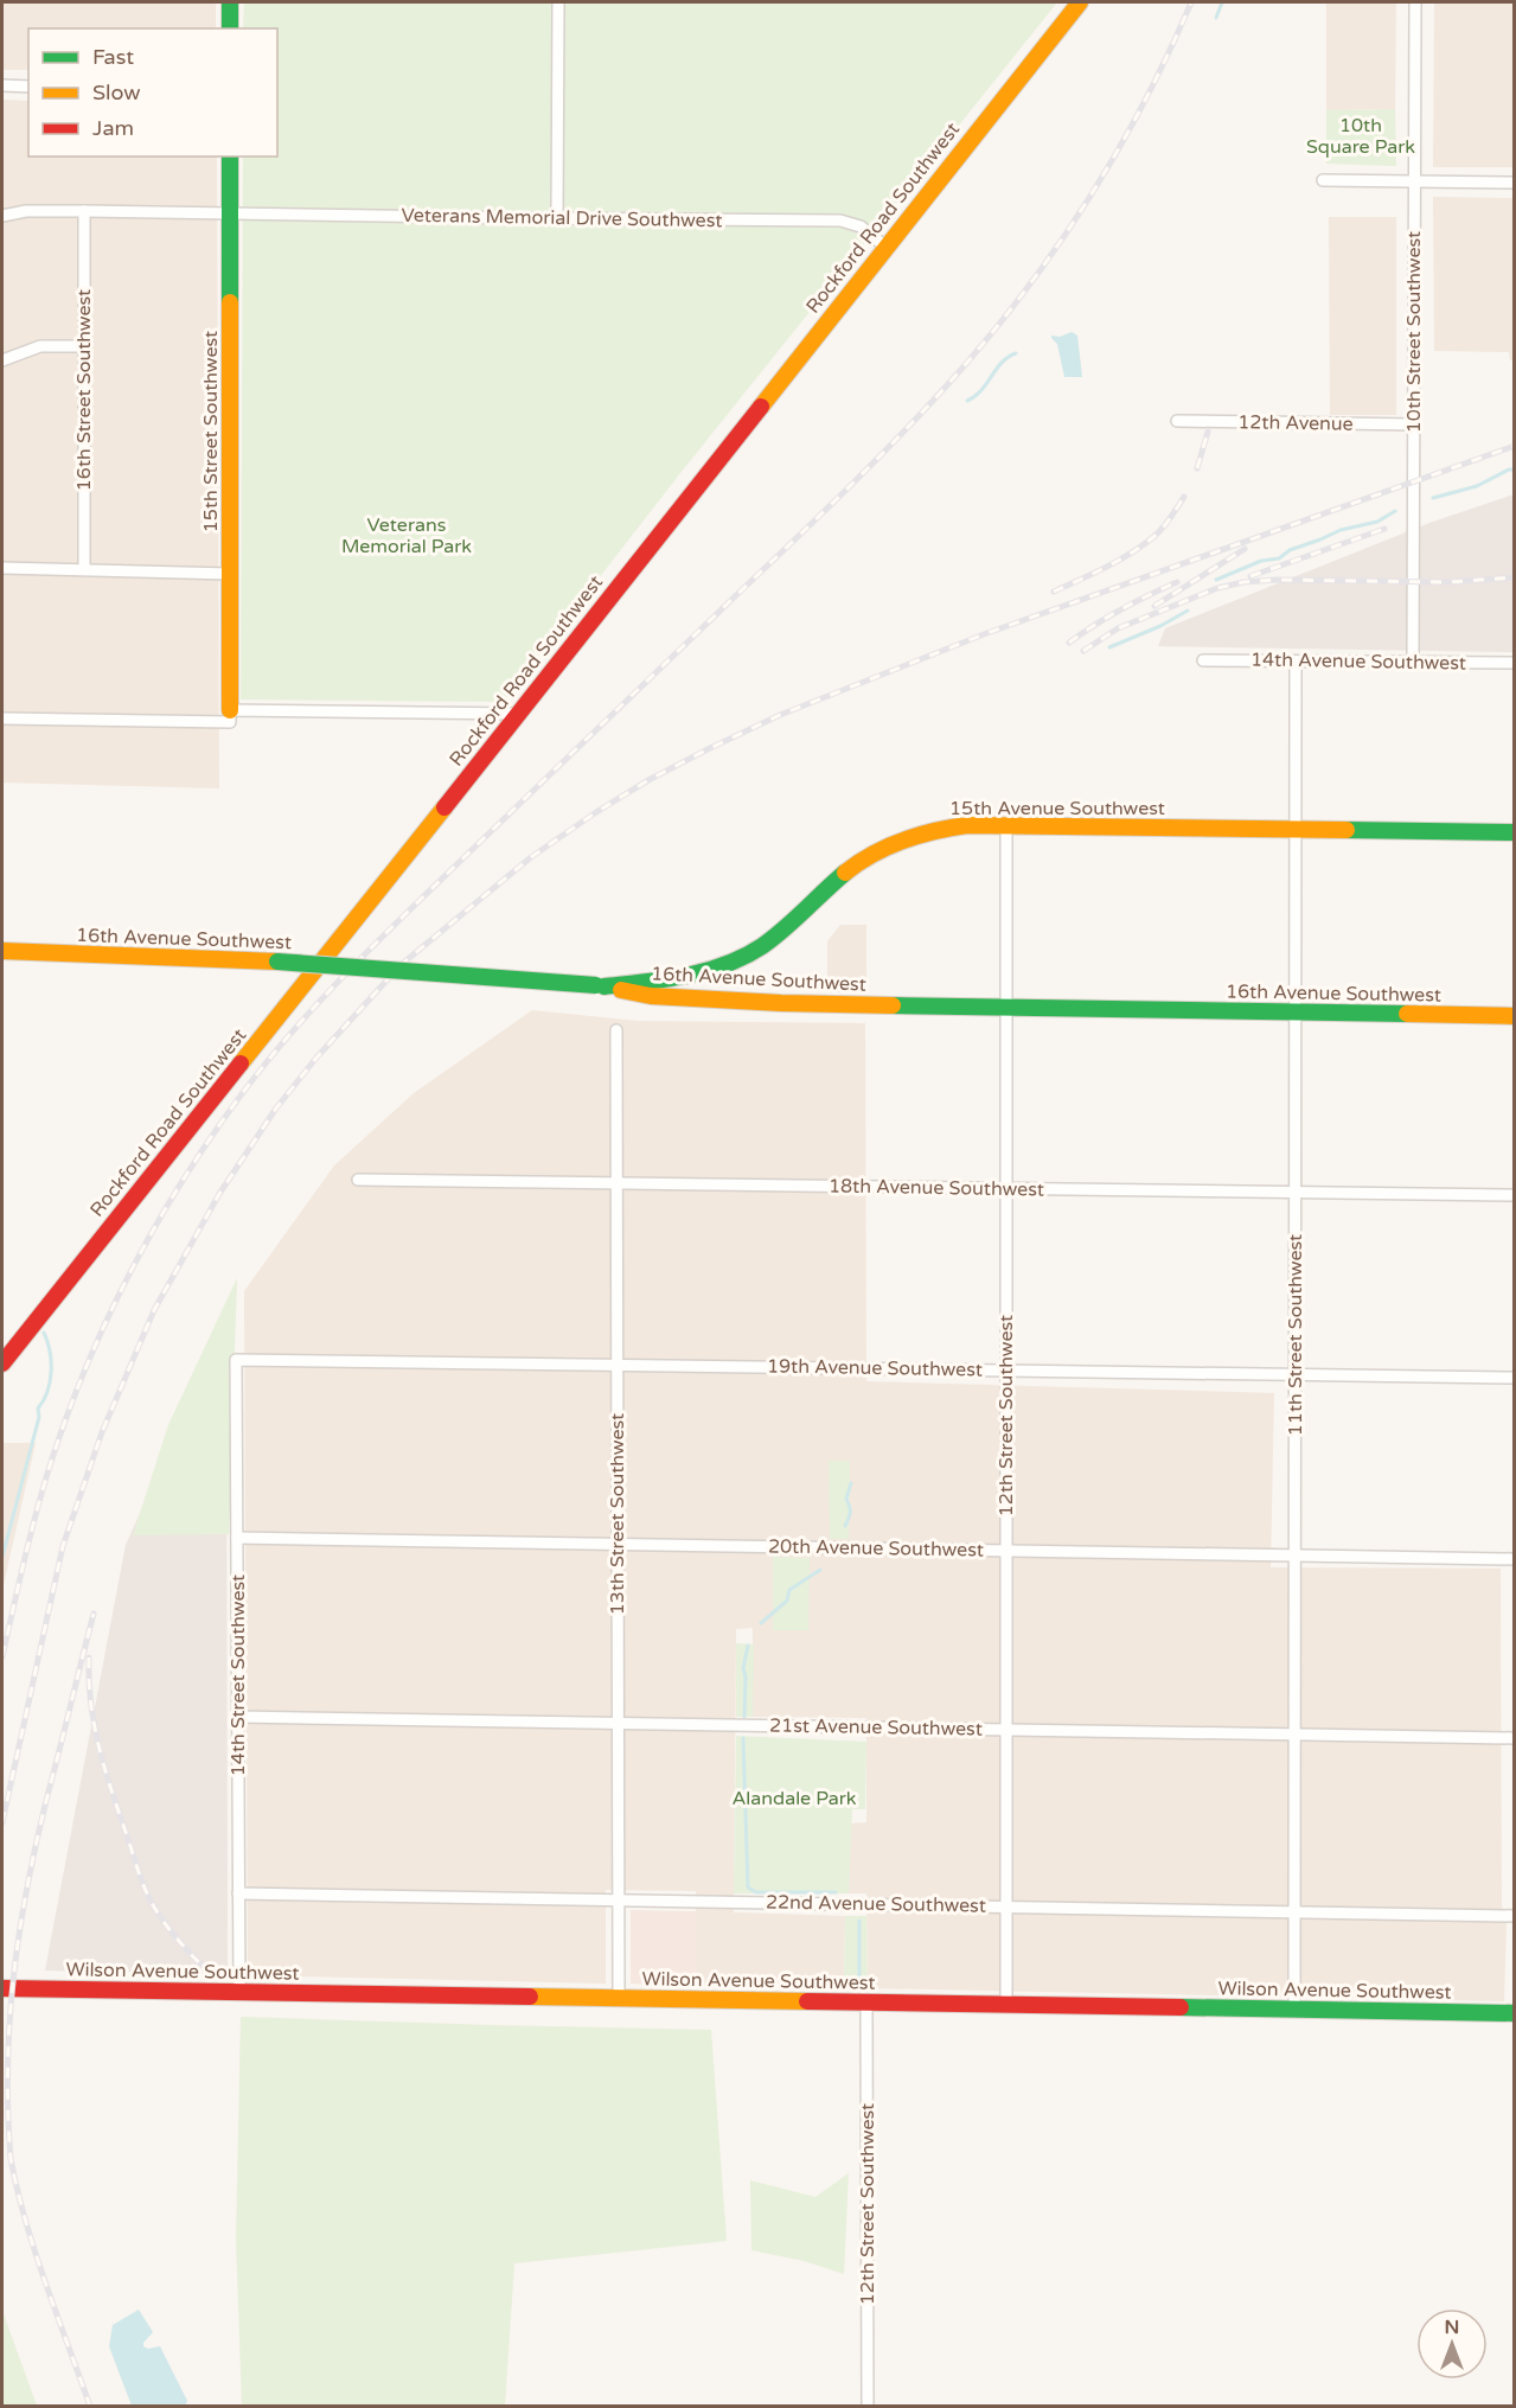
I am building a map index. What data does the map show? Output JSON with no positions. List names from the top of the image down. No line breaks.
{"streets":{"main road":["Rockford Road Southwest","15th Street Southwest","15th Avenue Southwest","16th Avenue Southwest","Wilson Avenue Southwest"],"street":["Veterans Memorial Drive Southwest","10th Street Southwest","16th Street Southwest","12th Avenue","14th Avenue Southwest","18th Avenue Southwest","11th Street Southwest","19th Avenue Southwest","12th Street Southwest","13th Street Southwest","20th Avenue Southwest","14th Street Southwest","21st Avenue Southwest","22nd Avenue Southwest"]},"crossings":[["Veterans Memorial Drive Southwest","Rockford Road Southwest"],["Veterans Memorial Drive Southwest","16th Street Southwest"],["Veterans Memorial Drive Southwest","15th Street Southwest"],["10th Street Southwest","12th Avenue"],["10th Street Southwest","14th Avenue Southwest"],["14th Avenue Southwest","11th Street Southwest"],["15th Avenue Southwest","16th Avenue Southwest"],["15th Avenue Southwest","11th Street Southwest"],["15th Avenue Southwest","12th Street Southwest"],["16th Avenue Southwest","11th Street Southwest"],["16th Avenue Southwest","12th Street Southwest"],["18th Avenue Southwest","11th Street Southwest"],["18th Avenue Southwest","12th Street Southwest"],["18th Avenue Southwest","13th Street Southwest"],["11th Street Southwest","19th Avenue Southwest"],["11th Street Southwest","20th Avenue Southwest"],["11th Street Southwest","21st Avenue Southwest"],["11th Street Southwest","22nd Avenue Southwest"],["11th Street Southwest","Wilson Avenue Southwest"],["19th Avenue Southwest","12th Street Southwest"],["19th Avenue Southwest","13th Street Southwest"],["19th Avenue Southwest","14th Street Southwest"],["12th Street Southwest","20th Avenue Southwest"],["12th Street Southwest","21st Avenue Southwest"],["12th Street Southwest","22nd Avenue Southwest"],["12th Street Southwest","Wilson Avenue Southwest"],["13th Street Southwest","20th Avenue Southwest"],["13th Street Southwest","21st Avenue Southwest"],["13th Street Southwest","22nd Avenue Southwest"],["13th Street Southwest","Wilson Avenue Southwest"],["20th Avenue Southwest","14th Street Southwest"],["14th Street Southwest","21st Avenue Southwest"],["14th Street Southwest","22nd Avenue Southwest"],["14th Street Southwest","Wilson Avenue Southwest"]],"parks":["10th Square Park","Veterans Memorial Park","Alandale Park"],"legend":["Fast","Slow","Jam"],"north":"top"}
